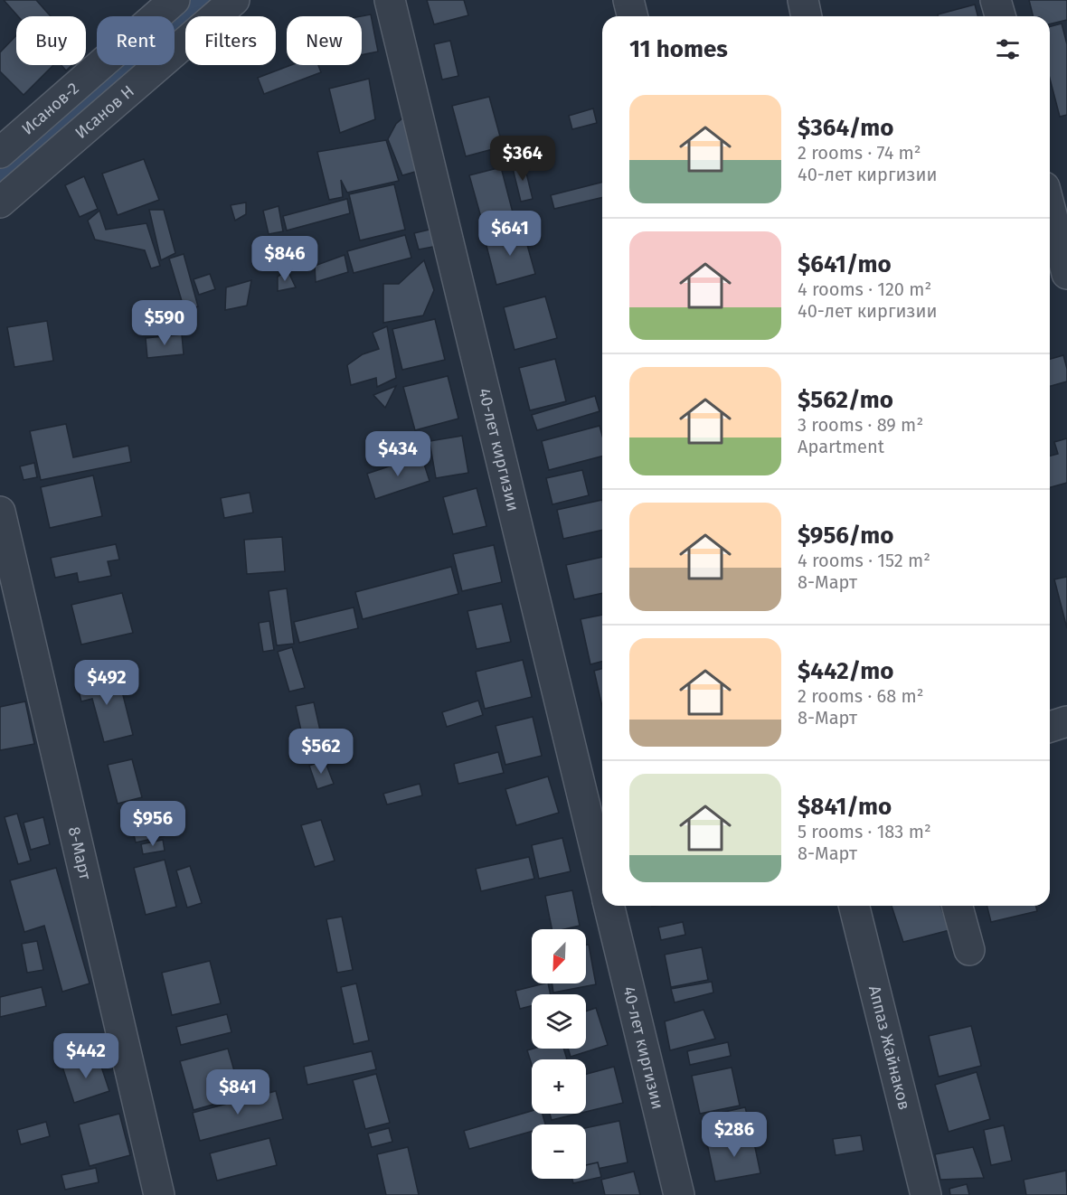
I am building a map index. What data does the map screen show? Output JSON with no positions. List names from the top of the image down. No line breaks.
{"streets":{"street":["Исанов-2","Исанов Н","40-лет киргизии","8-Март","Аппаз Жайнаков"]},"north":"bottom left","page":{"chip":["Buy","Rent","Filters","New"],"heading":"11 homes","list":[{"name":"$364/mo","note":"2 rooms · 74 m² · 40-лет киргизии"},{"name":"$641/mo","note":"4 rooms · 120 m² · 40-лет киргизии"},{"name":"$562/mo","note":"3 rooms · 89 m² · Apartment"},{"name":"$956/mo","note":"4 rooms · 152 m² · 8-Март"},{"name":"$442/mo","note":"2 rooms · 68 m² · 8-Март"},{"name":"$841/mo","note":"5 rooms · 183 m² · 8-Март"}],"price":["$364","$641","$846","$590","$434","$492","$562","$956","$442","$841","$286"],"map_buttons":["+","−"]}}
